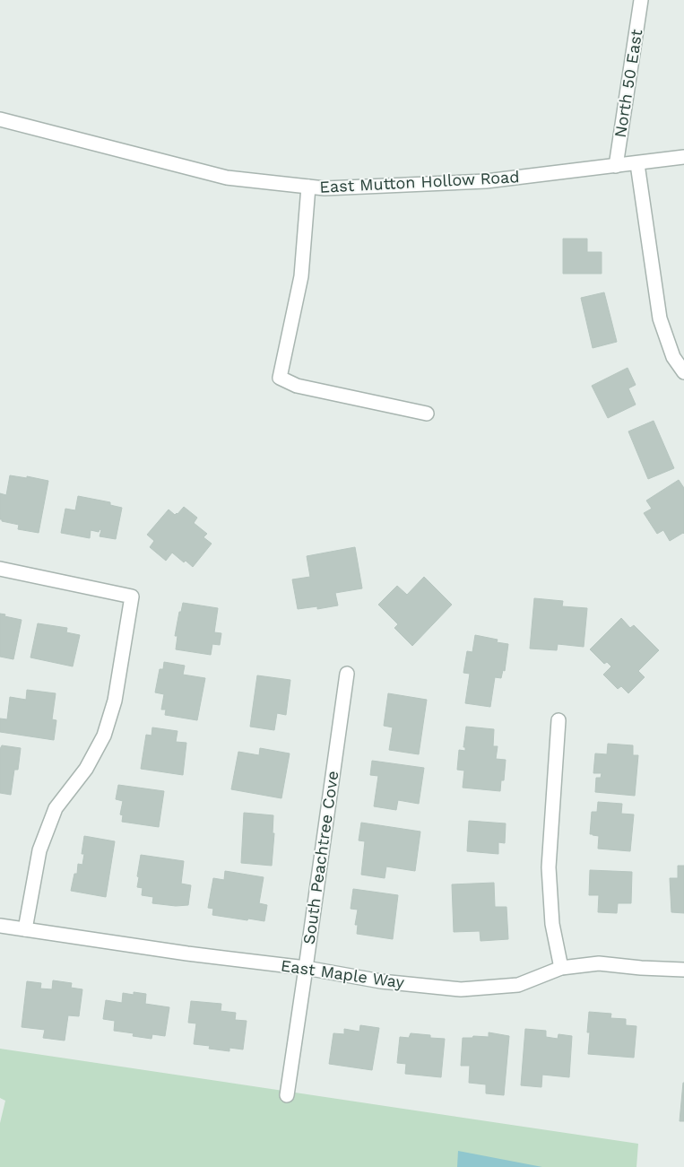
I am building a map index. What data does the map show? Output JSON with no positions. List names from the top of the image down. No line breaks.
{"streets":{"street":["North 50 East","East Mutton Hollow Road","South Peachtree Cove","East Maple Way"]},"crossings":[["North 50 East","East Mutton Hollow Road"],["South Peachtree Cove","East Maple Way"]]}
